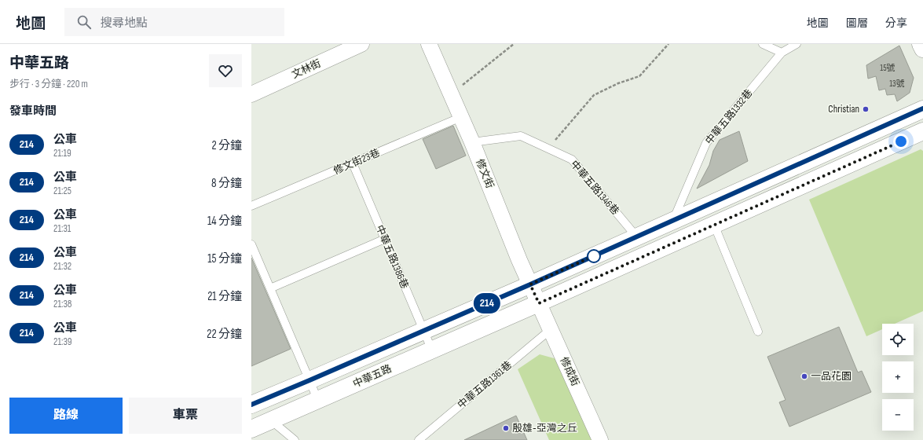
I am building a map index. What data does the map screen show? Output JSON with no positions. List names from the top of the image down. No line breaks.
{"streets":{"main road":["中華五路"],"street":["文林街","修文街","修成街"],"lane":["中華五路1332巷","修文街23巷","中華五路1346巷","中華五路1386巷","中華五路1361巷"]},"crossings":[["中華五路1332巷","中華五路"],["修文街23巷","修文街"],["修文街23巷","中華五路1386巷"],["修文街","中華五路1346巷"],["修文街","修成街"],["修文街","中華五路"],["中華五路1346巷","中華五路"],["中華五路1386巷","中華五路"],["修成街","中華五路"],["修成街","中華五路1361巷"]],"places":["Christian","一品花園","殷雄-亞灣之丘"],"lines":["bus line 214"],"house_numbers":["15號","13號"],"page":{"header":"地圖","search":"搜尋地點","nav":["地圖","圖層","分享"],"heading":[["中華五路","步行 · 3 分鐘 · 220 m"],"發車時間"],"on_map":"214","list":[{"mark":"214","name":"公車","note":"21:19","value":"2 分鐘"},{"mark":"214","name":"公車","note":"21:25","value":"8 分鐘"},{"mark":"214","name":"公車","note":"21:31","value":"14 分鐘"},{"mark":"214","name":"公車","note":"21:32","value":"15 分鐘"},{"mark":"214","name":"公車","note":"21:38","value":"21 分鐘"},{"mark":"214","name":"公車","note":"21:39","value":"22 分鐘"}],"map_buttons":["+","−"],"buttons":["路線","車票"]}}
